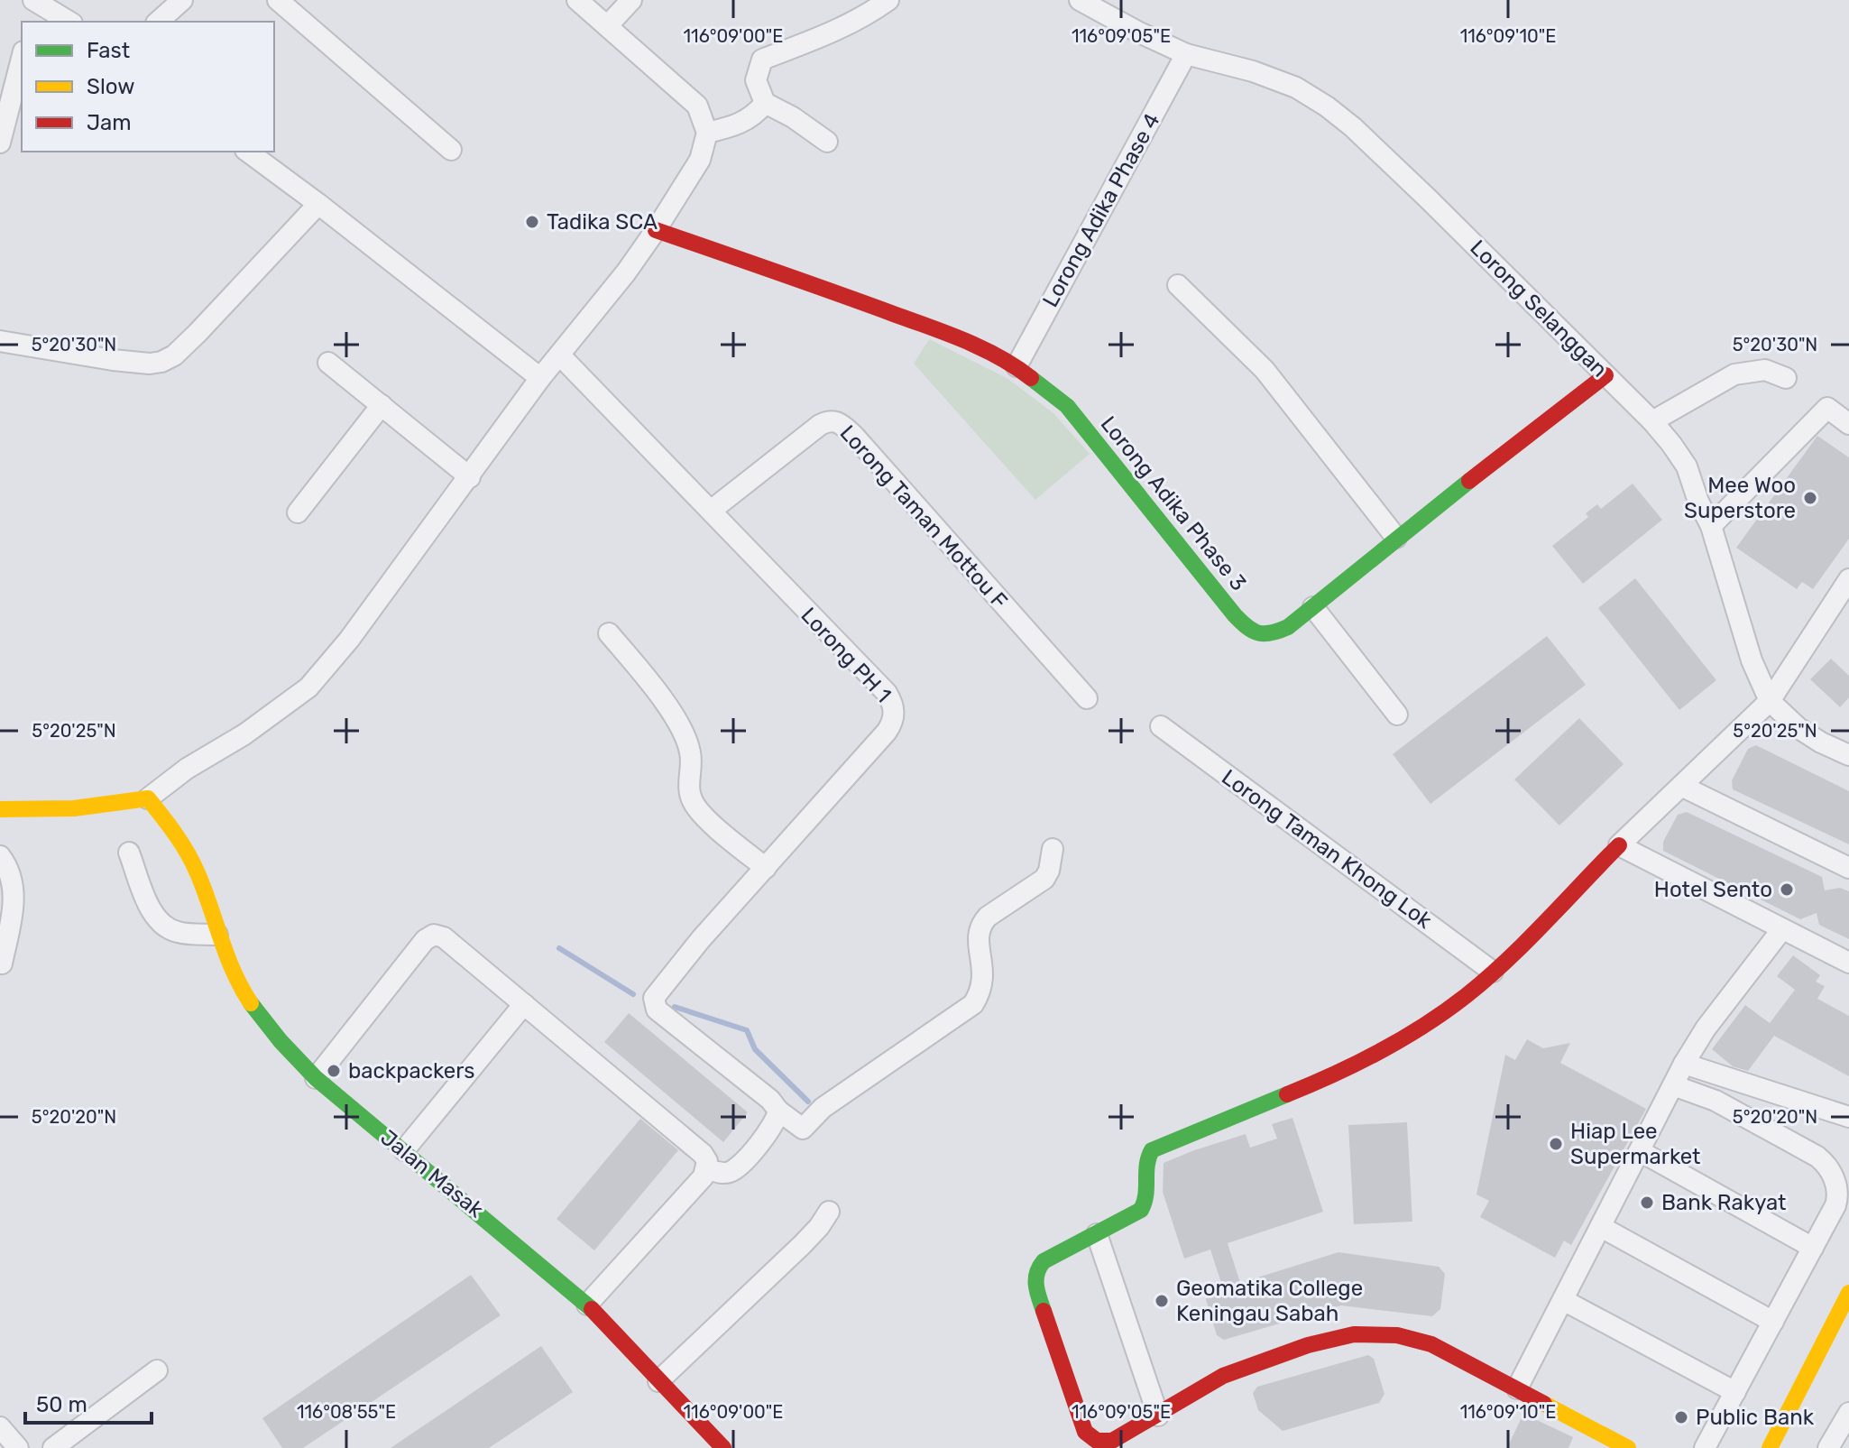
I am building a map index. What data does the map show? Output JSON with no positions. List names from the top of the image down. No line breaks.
{"streets":{"street":["Lorong Adika Phase 4","Lorong Selanggan","Lorong Adika Phase 3","Lorong Taman Mottou F","Lorong PH 1","Lorong Taman Khong Lok","Jalan Masak"]},"crossings":[["Lorong Adika Phase 4","Lorong Selanggan"],["Lorong Adika Phase 4","Lorong Adika Phase 3"],["Lorong Selanggan","Lorong Adika Phase 3"],["Lorong Taman Mottou F","Lorong PH 1"]],"places":["Tadika SCA","Mee Woo Superstore","Hotel Sento","backpackers","Hiap Lee Supermarket","Bank Rakyat","Geomatika College Keningau Sabah","Public Bank"],"legend":["Fast","Slow","Jam"],"scale_bar":"50 m","coordinates":["116°09'00\"E","116°09'05\"E","116°09'10\"E","5°20'30\"N","5°20'25\"N","5°20'20\"N","116°08'55\"E"]}
